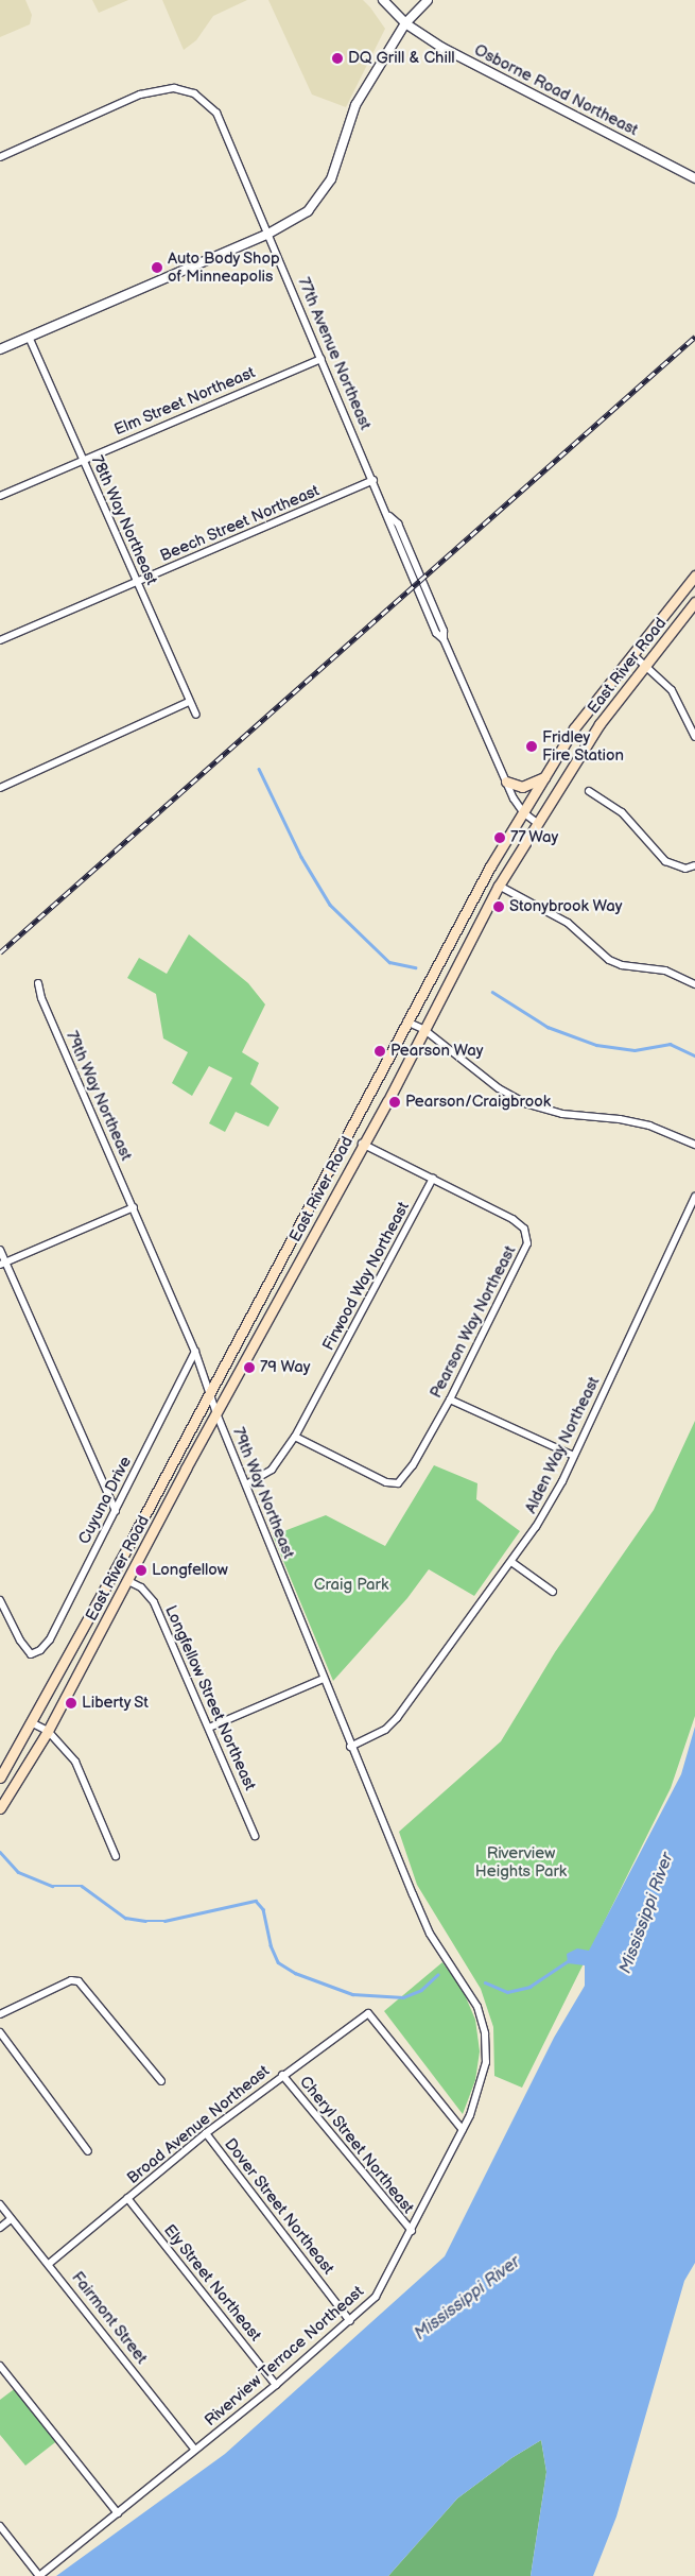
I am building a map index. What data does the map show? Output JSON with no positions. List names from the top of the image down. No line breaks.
{"streets":{"main road":["East River Road"],"street":["Osborne Road Northeast","77th Avenue Northeast","Elm Street Northeast","78th Way Northeast","Beech Street Northeast","79th Way Northeast","Firwood Way Northeast","Pearson Way Northeast","Alden Way Northeast","Cuyuna Drive","Longfellow Street Northeast","Broad Avenue Northeast","Cheryl Street Northeast","Dover Street Northeast","Ely Street Northeast","Fairmont Street","Riverview Terrace Northeast"]},"crossings":[["77th Avenue Northeast","Elm Street Northeast"],["77th Avenue Northeast","Beech Street Northeast"],["77th Avenue Northeast","East River Road"],["Elm Street Northeast","78th Way Northeast"],["78th Way Northeast","Beech Street Northeast"],["East River Road","79th Way Northeast"],["East River Road","Pearson Way Northeast"],["East River Road","Longfellow Street Northeast"],["79th Way Northeast","Firwood Way Northeast"],["79th Way Northeast","Alden Way Northeast"],["79th Way Northeast","Cuyuna Drive"],["79th Way Northeast","Riverview Terrace Northeast"],["Firwood Way Northeast","Pearson Way Northeast"],["Broad Avenue Northeast","Cheryl Street Northeast"],["Broad Avenue Northeast","Dover Street Northeast"],["Broad Avenue Northeast","Ely Street Northeast"],["Broad Avenue Northeast","Fairmont Street"],["Broad Avenue Northeast","Riverview Terrace Northeast"],["Cheryl Street Northeast","Riverview Terrace Northeast"],["Dover Street Northeast","Riverview Terrace Northeast"],["Ely Street Northeast","Riverview Terrace Northeast"],["Fairmont Street","Riverview Terrace Northeast"]],"water":["Mississippi River"],"parks":["Craig Park","Riverview Heights Park"],"places":["DQ Grill & Chill","Auto Body Shop of Minneapolis","Fridley Fire Station","77 Way","Stonybrook Way","Pearson Way","Pearson/Craigbrook","79 Way","Longfellow","Liberty St"]}
